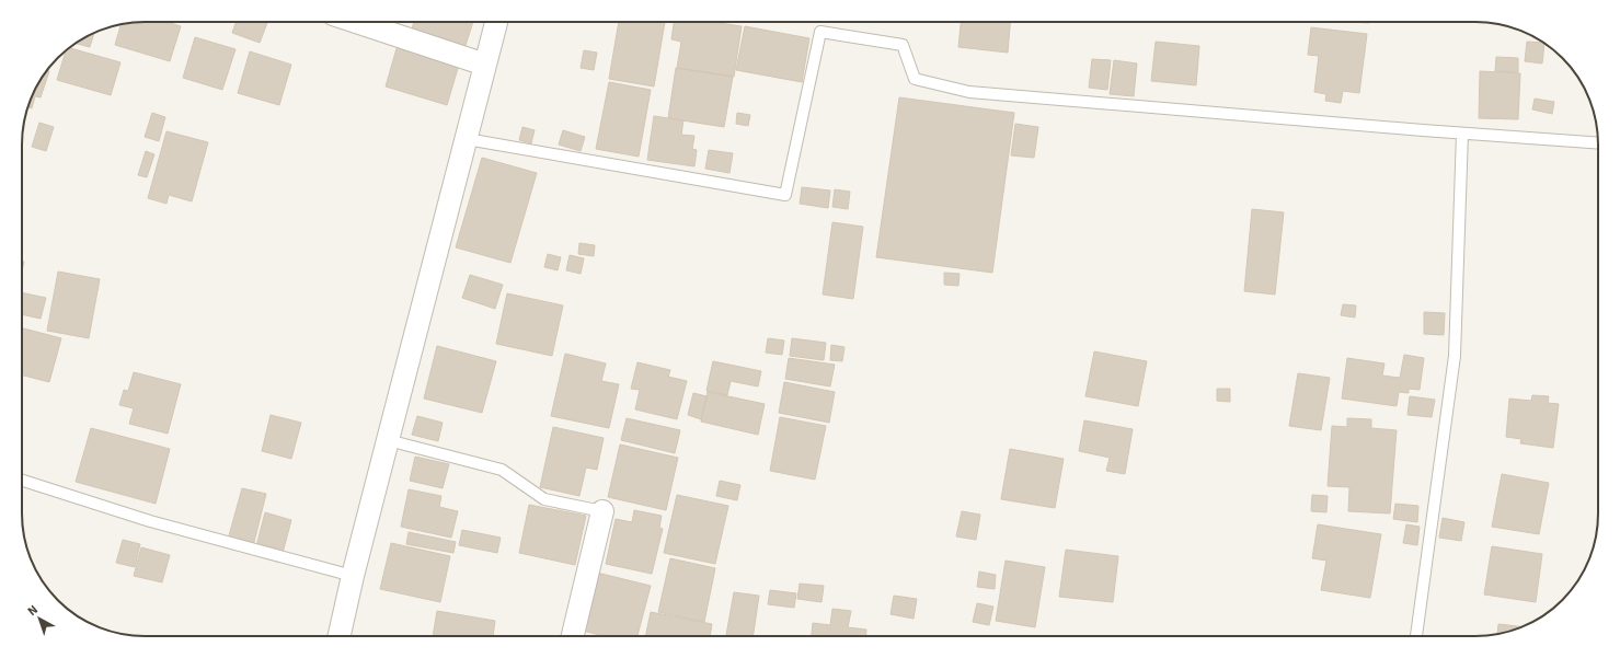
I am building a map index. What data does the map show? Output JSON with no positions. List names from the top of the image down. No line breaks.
{"north":"top left"}
